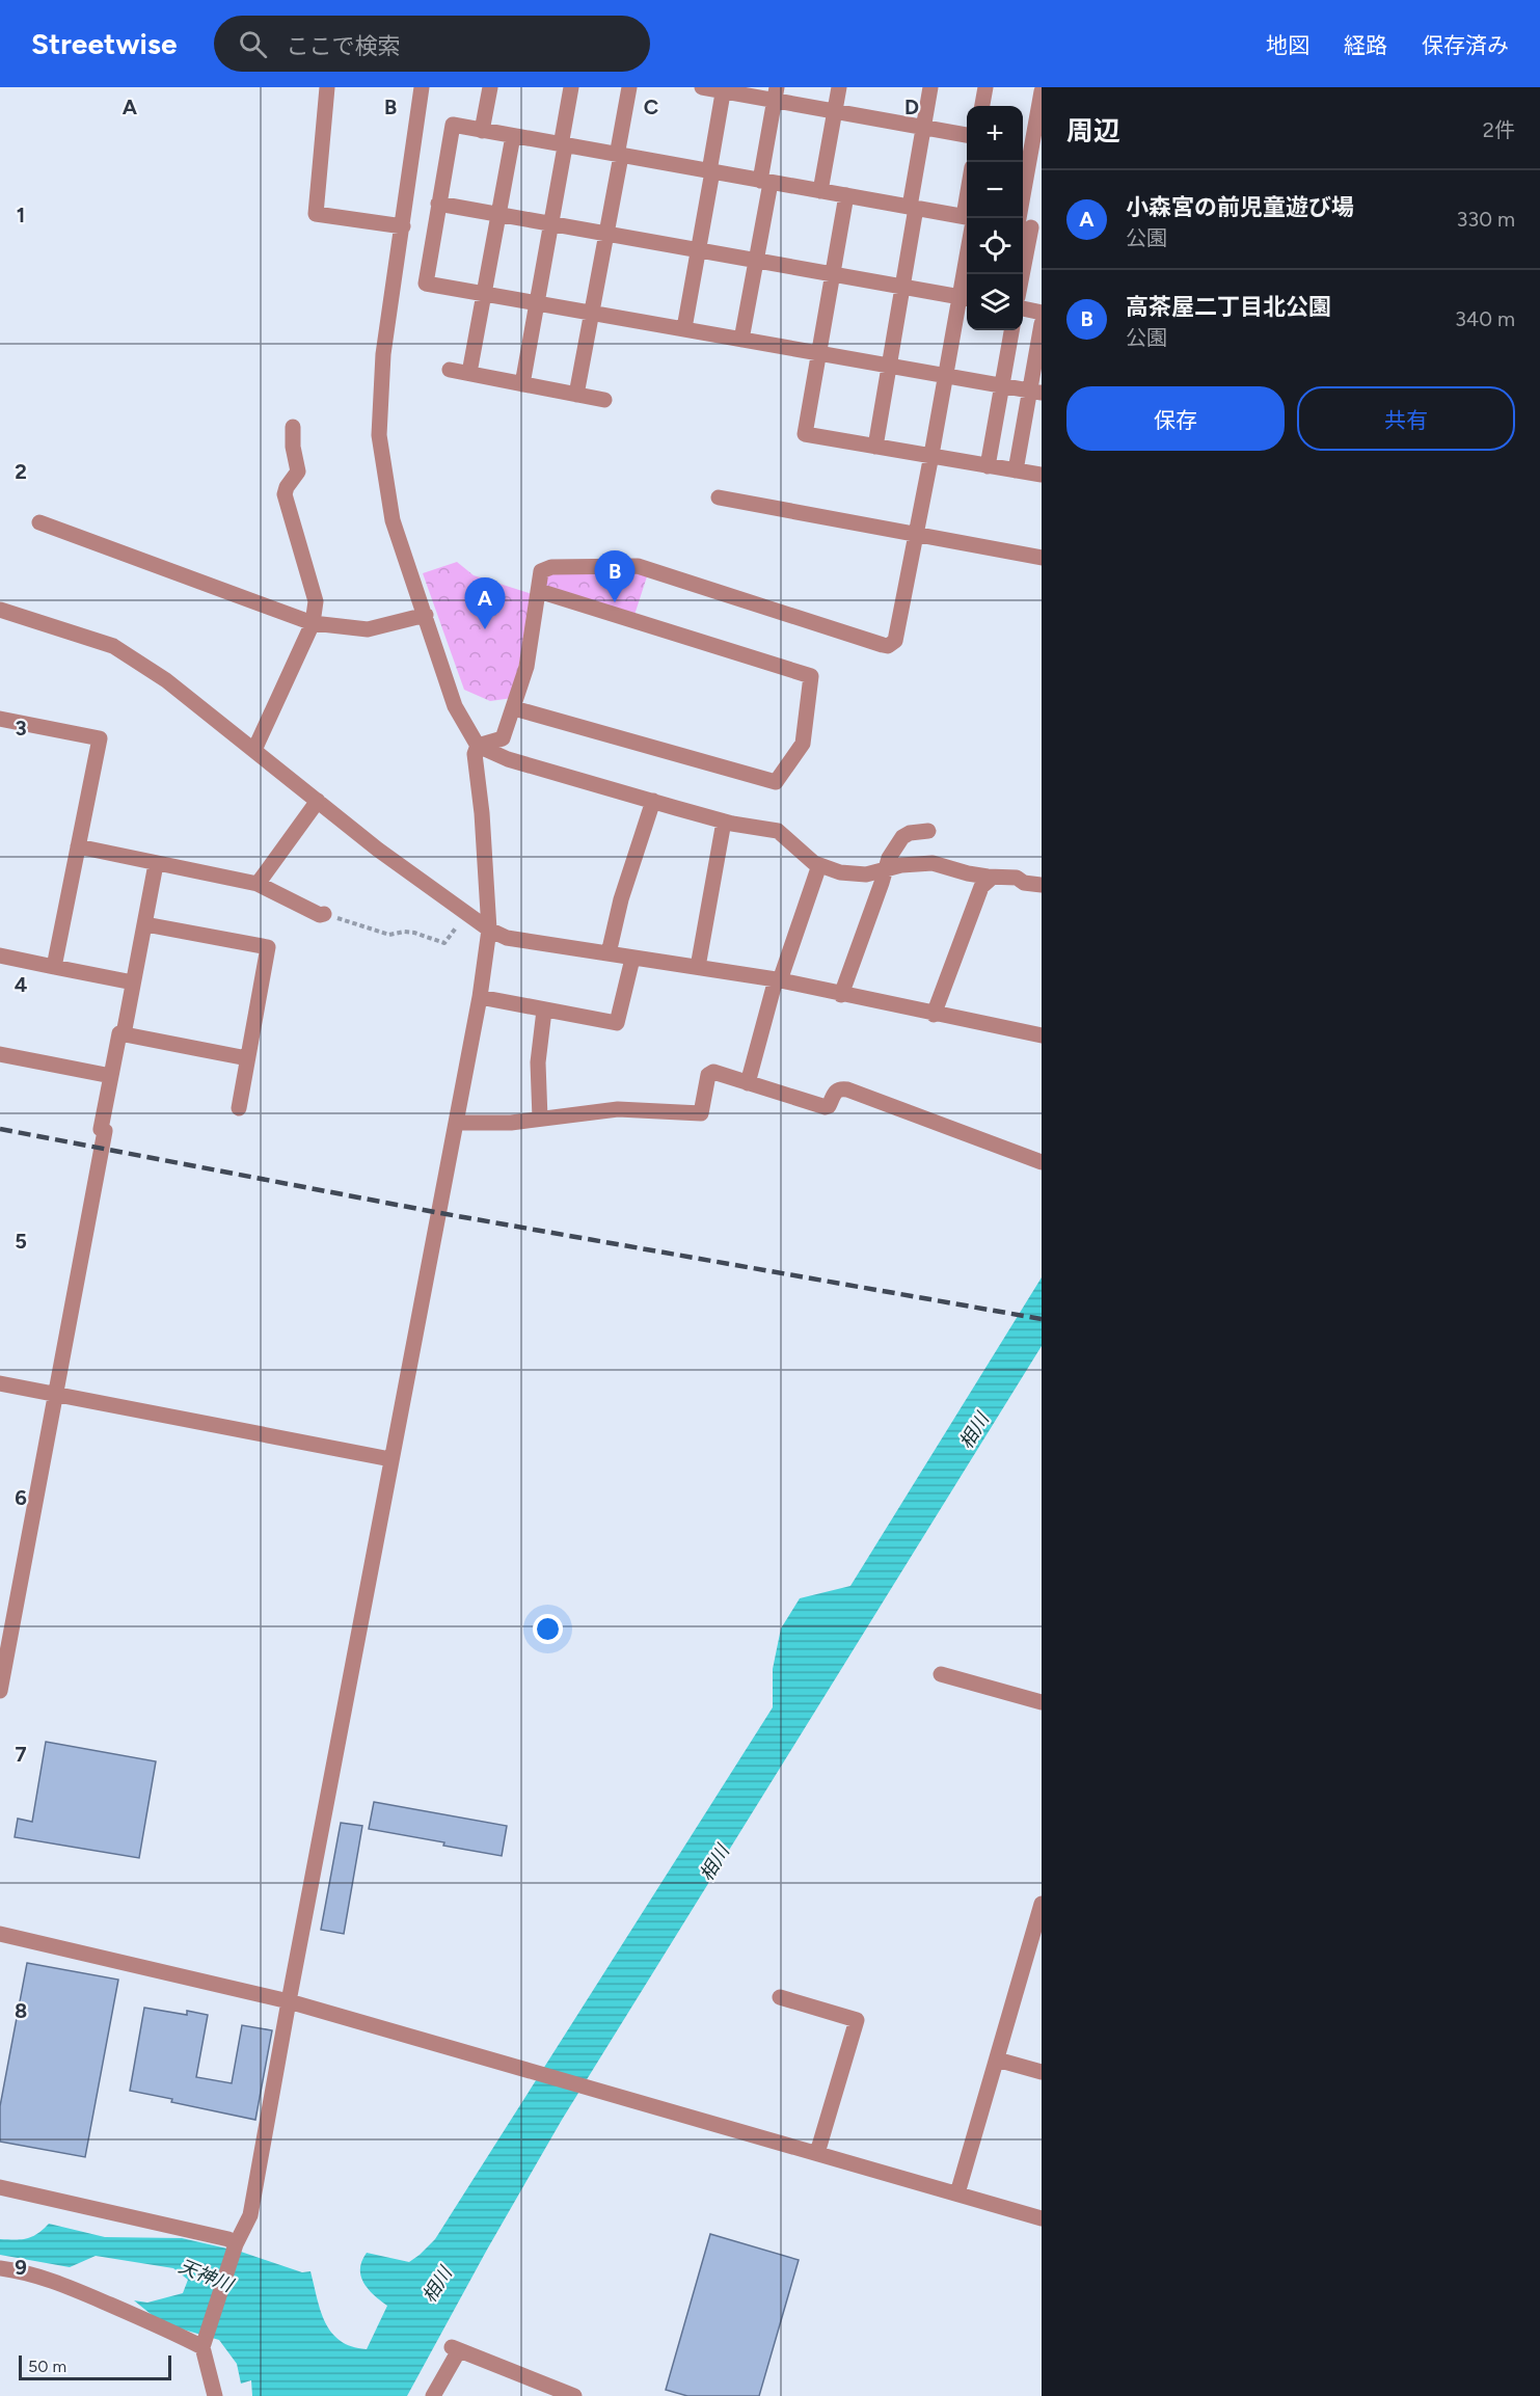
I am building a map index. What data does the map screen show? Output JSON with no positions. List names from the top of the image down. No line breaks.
{"water":["相川","天神川"],"scale_bar":"50 m","page":{"header":"Streetwise","search":"ここで検索","nav":["地図","経路","保存済み"],"heading":["周辺","2件"],"map_buttons":["+","−"],"list":[{"mark":"A","name":"小森宮の前児童遊び場","note":"公園","value":"330 m"},{"mark":"B","name":"高茶屋二丁目北公園","note":"公園","value":"340 m"}],"buttons":["保存","共有"],"pins":["B","A"],"scale":"50 m"},"grid":{"columns":["A","B","C","D"],"rows":["1","2","3","4","5","6","7","8","9"]}}
